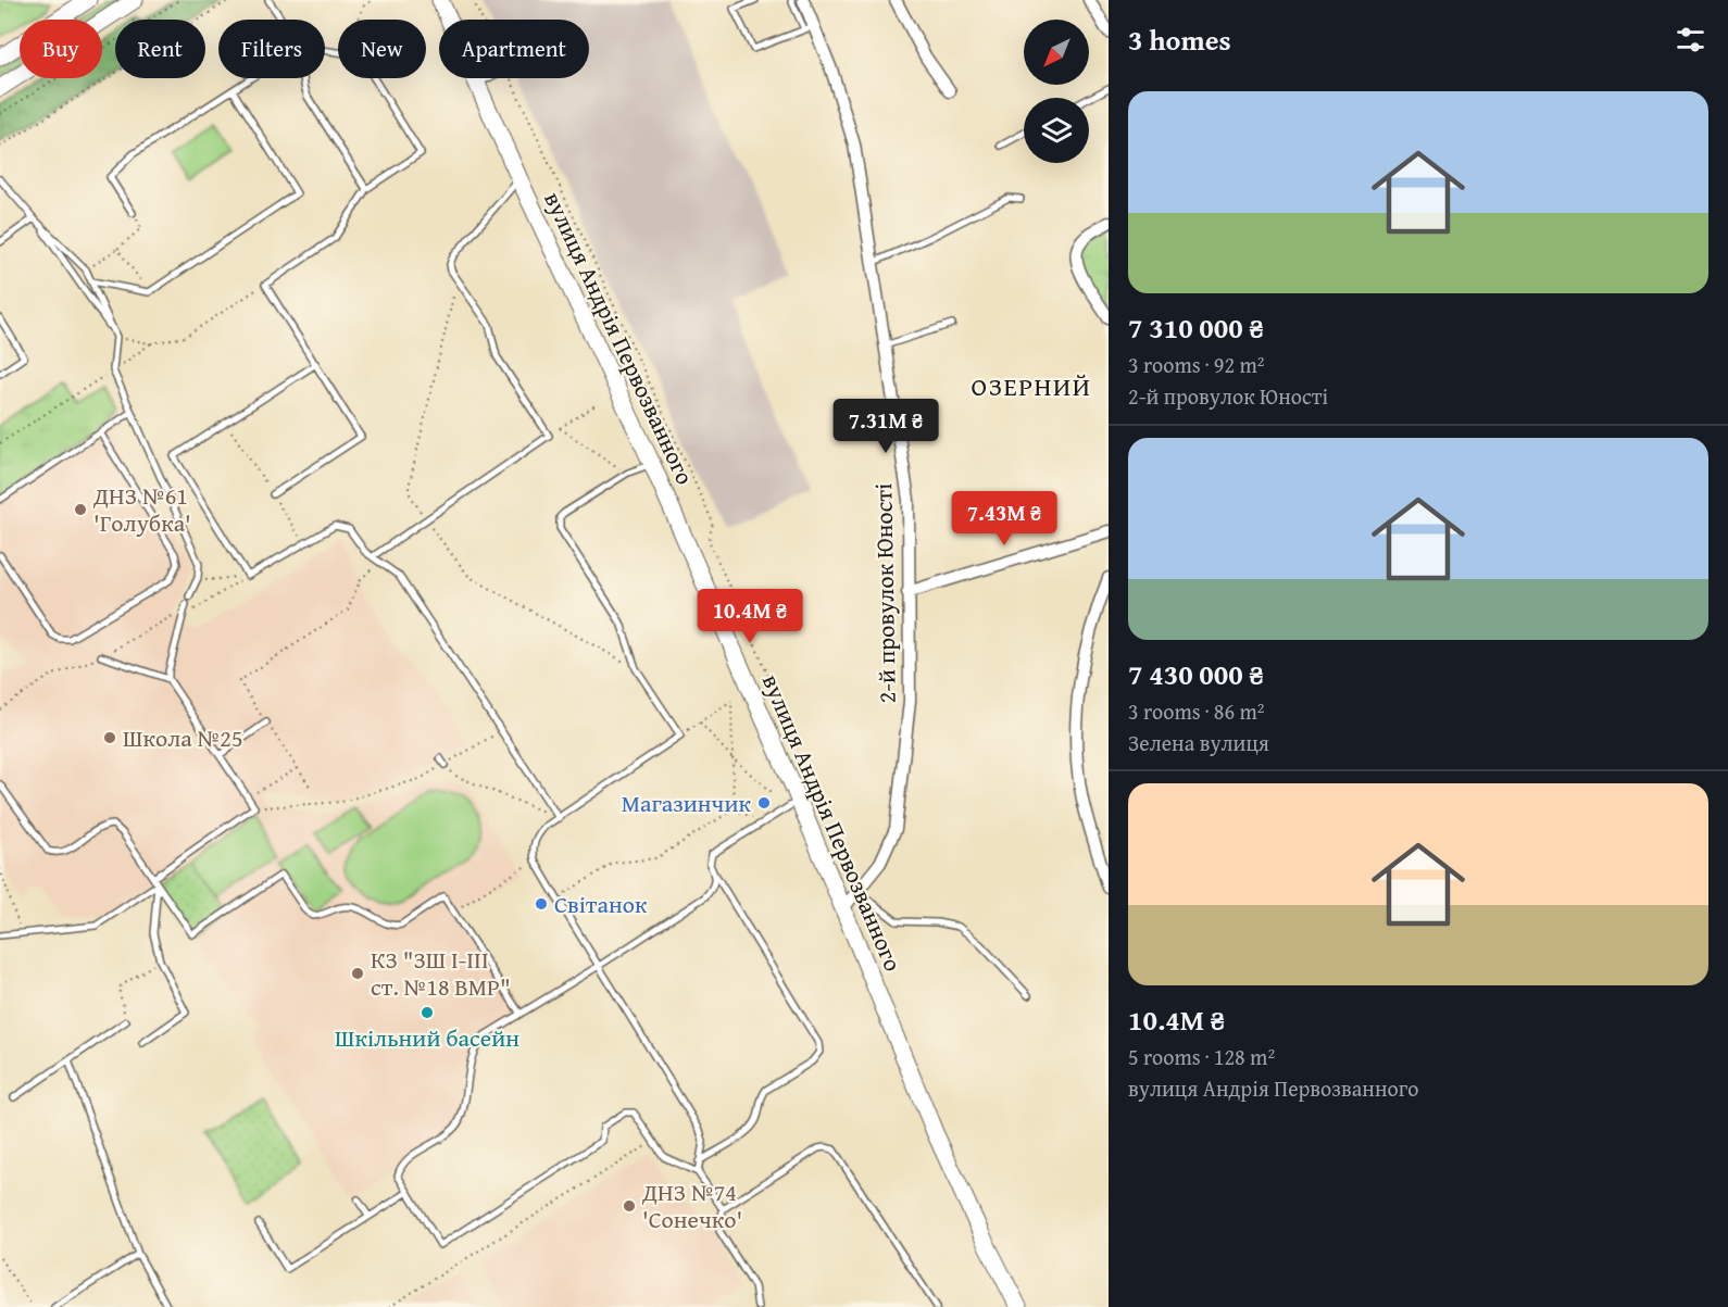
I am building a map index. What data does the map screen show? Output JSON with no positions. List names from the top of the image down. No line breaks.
{"streets":{"street":["вулиця Андрія Первозванного","2-й провулок Юності"]},"crossings":[["вулиця Андрія Первозванного","2-й провулок Юності"]],"districts":["ОЗЕРНИЙ"],"places":["ДНЗ №61 'Голубка'","Школа №25","Магазинчик","Світанок","КЗ \"ЗШ І-ІІІ ст. №18 ВМР\"","Шкільний басейн","ДНЗ №74 'Сонечко'"],"north":"bottom left","page":{"heading":"3 homes","chip":["Buy","Rent","Filters","New","Apartment"],"list":[{"name":"7 310 000 ₴","note":"3 rooms · 92 m² · 2-й провулок Юності"},{"name":"7 430 000 ₴","note":"3 rooms · 86 m² · Зелена вулиця"},{"name":"10.4M ₴","note":"5 rooms · 128 m² · вулиця Андрія Первозванного"}],"price":["7.31M ₴","7.43M ₴","10.4M ₴"]}}
